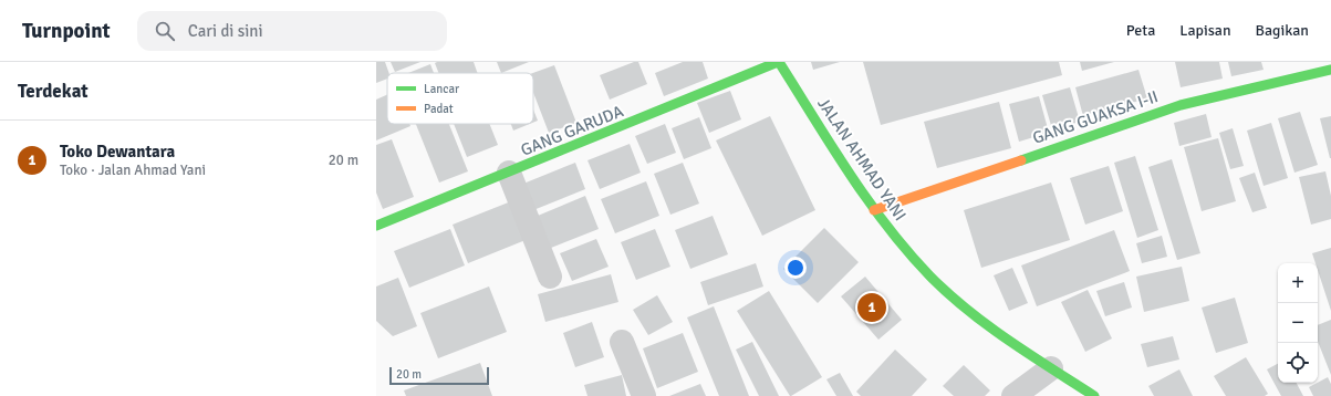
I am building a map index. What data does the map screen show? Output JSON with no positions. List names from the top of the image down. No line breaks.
{"streets":{"street":["GANG GUAKSA I-II","GANG GARUDA","JALAN AHMAD YANI"]},"crossings":[["GANG GUAKSA I-II","JALAN AHMAD YANI"],["GANG GARUDA","JALAN AHMAD YANI"]],"legend":["Lancar","Padat"],"scale_bar":"20 m","page":{"header":"Turnpoint","search":"Cari di sini","nav":["Peta","Lapisan","Bagikan"],"heading":"Terdekat","list":[{"mark":"1","name":"Toko Dewantara","note":"Toko · Jalan Ahmad Yani","value":"20 m"}],"map_buttons":["+","−"],"pins":"1","scale":"20 m"}}
